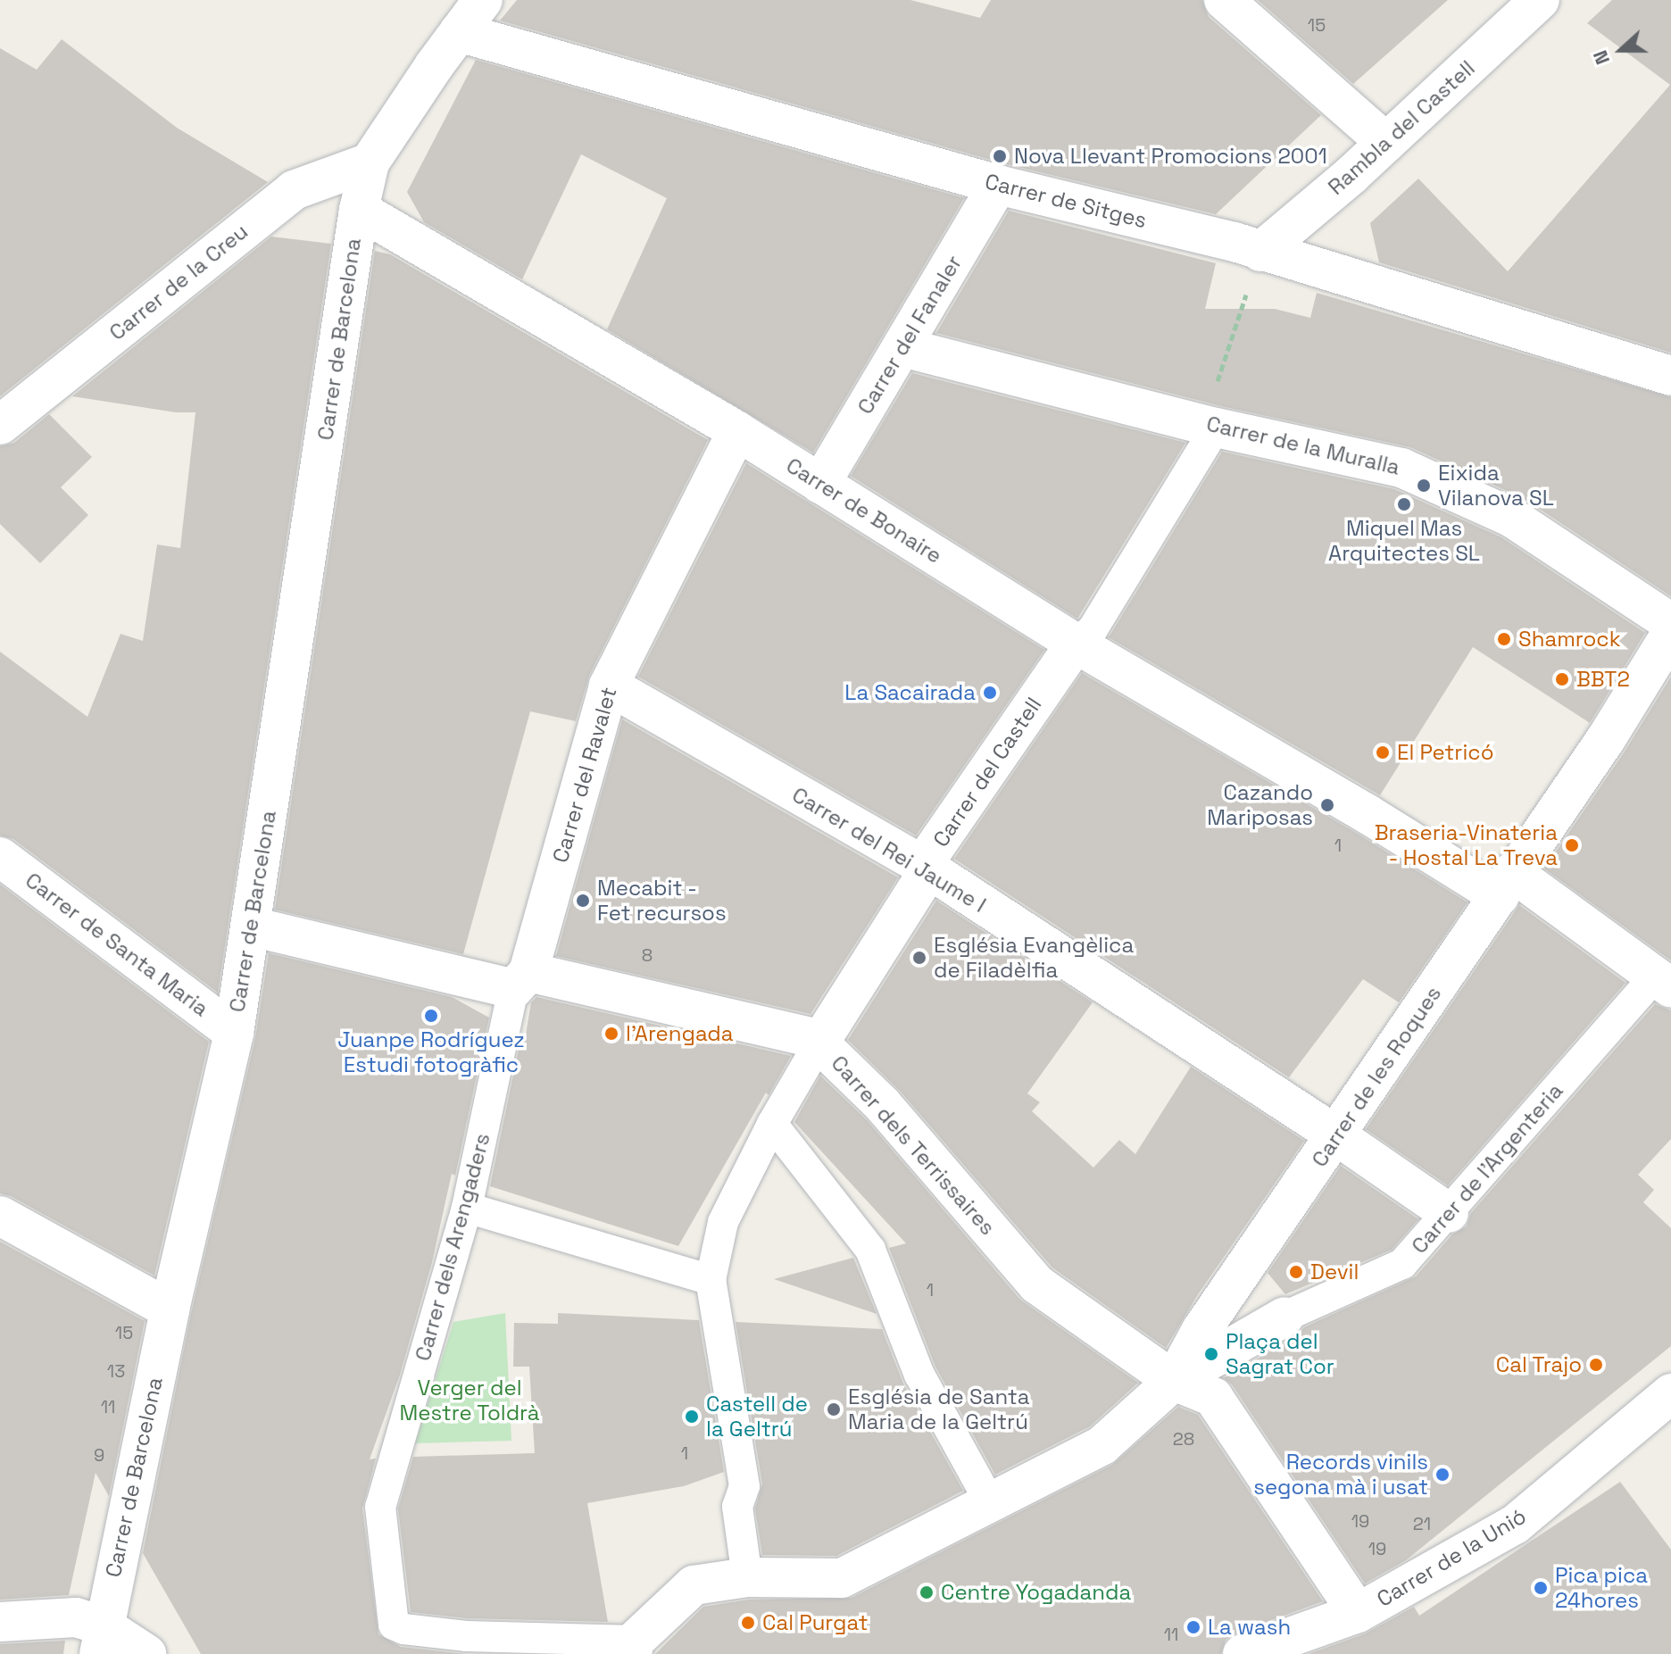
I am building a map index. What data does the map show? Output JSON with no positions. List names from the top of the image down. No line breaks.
{"streets":{"street":["Rambla del Castell","Carrer de Sitges","Carrer de la Creu","Carrer del Fanaler","Carrer de Barcelona","Carrer de la Muralla","Carrer de Bonaire","Carrer del Castell","Carrer del Ravalet","Carrer del Rei Jaume I","Carrer de Santa Maria","Carrer de les Roques","Carrer dels Terrissaires","Carrer de l'Argenteria","Carrer dels Arengaders","Carrer de la Unió"]},"crossings":[["Rambla del Castell","Carrer de Sitges"],["Carrer de Sitges","Carrer del Fanaler"],["Carrer de la Creu","Carrer de Barcelona"],["Carrer del Fanaler","Carrer de la Muralla"],["Carrer del Fanaler","Carrer de Bonaire"],["Carrer de Barcelona","Carrer de Bonaire"],["Carrer de Barcelona","Carrer de Santa Maria"],["Carrer de Barcelona","Carrer dels Terrissaires"],["Carrer de Bonaire","Carrer del Castell"],["Carrer de Bonaire","Carrer del Ravalet"],["Carrer de Bonaire","Carrer de les Roques"],["Carrer de Bonaire","Carrer de l'Argenteria"],["Carrer del Castell","Carrer del Rei Jaume I"],["Carrer del Castell","Carrer dels Terrissaires"],["Carrer del Ravalet","Carrer del Rei Jaume I"],["Carrer del Ravalet","Carrer dels Terrissaires"],["Carrer del Ravalet","Carrer dels Arengaders"],["Carrer del Rei Jaume I","Carrer de les Roques"],["Carrer del Rei Jaume I","Carrer de l'Argenteria"],["Carrer de les Roques","Carrer dels Terrissaires"],["Carrer dels Terrissaires","Carrer dels Arengaders"],["Carrer dels Terrissaires","Carrer de la Unió"]],"parks":["Verger del Mestre Toldrà"],"places":["Nova Llevant Promocions 2001","Eixida Vilanova SL","Miquel Mas Arquitectes SL","Shamrock","BBT2","La Sacairada","El Petricó","Cazando Mariposas","Braseria-Vinateria - Hostal La Treva","Mecabit - Fet recursos","Església Evangèlica de Filadèlfia","Juanpe Rodríguez Estudi fotogràfic","l'Arengada","Devil","Plaça del Sagrat Cor","Cal Trajo","Església de Santa Maria de la Geltrú","Castell de la Geltrú","Records vinils segona mà i usat","Pica pica 24hores","Centre Yogadanda","Cal Purgat","La wash"],"house_numbers":["15","1","8","1","15","13","11","28","1","9","19","21","19","11"],"north":"left"}
